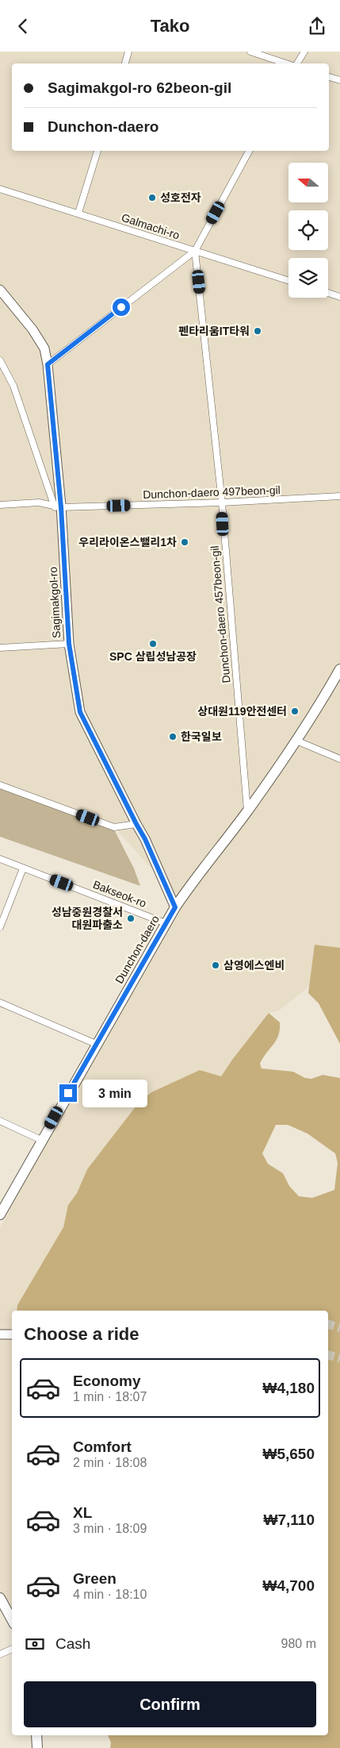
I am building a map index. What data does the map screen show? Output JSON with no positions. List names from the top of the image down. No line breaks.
{"streets":{"main road":["Dunchon-daero"],"street":["Galmachi-ro","Dunchon-daero 497beon-gil","Sagimakgol-ro","Dunchon-daero 457beon-gil","Bakseok-ro"]},"crossings":[["Galmachi-ro","Dunchon-daero 457beon-gil"],["Dunchon-daero 497beon-gil","Sagimakgol-ro"],["Dunchon-daero 497beon-gil","Dunchon-daero 457beon-gil"],["Sagimakgol-ro","Dunchon-daero"],["Dunchon-daero 457beon-gil","Dunchon-daero"],["Bakseok-ro","Dunchon-daero"]],"places":["성호전자","펜타리움IT타워","우리라이온스밸리1차","SPC 삼립성남공장","상대원119안전센터","한국일보","성남중원경찰서 대원파출소","삼영에스엔비"],"north":"left","page":{"header":"Tako","banner":["Sagimakgol-ro 62beon-gil","Dunchon-daero"],"bubble":"3 min","heading":"Choose a ride","list":[{"name":"Economy","note":"1 min · 18:07","value":"₩4,180"},{"name":"Comfort","note":"2 min · 18:08","value":"₩5,650"},{"name":"XL","note":"3 min · 18:09","value":"₩7,110"},{"name":"Green","note":"4 min · 18:10","value":"₩4,700"}],"pay":["Cash","980 m"],"buttons":"Confirm"}}
